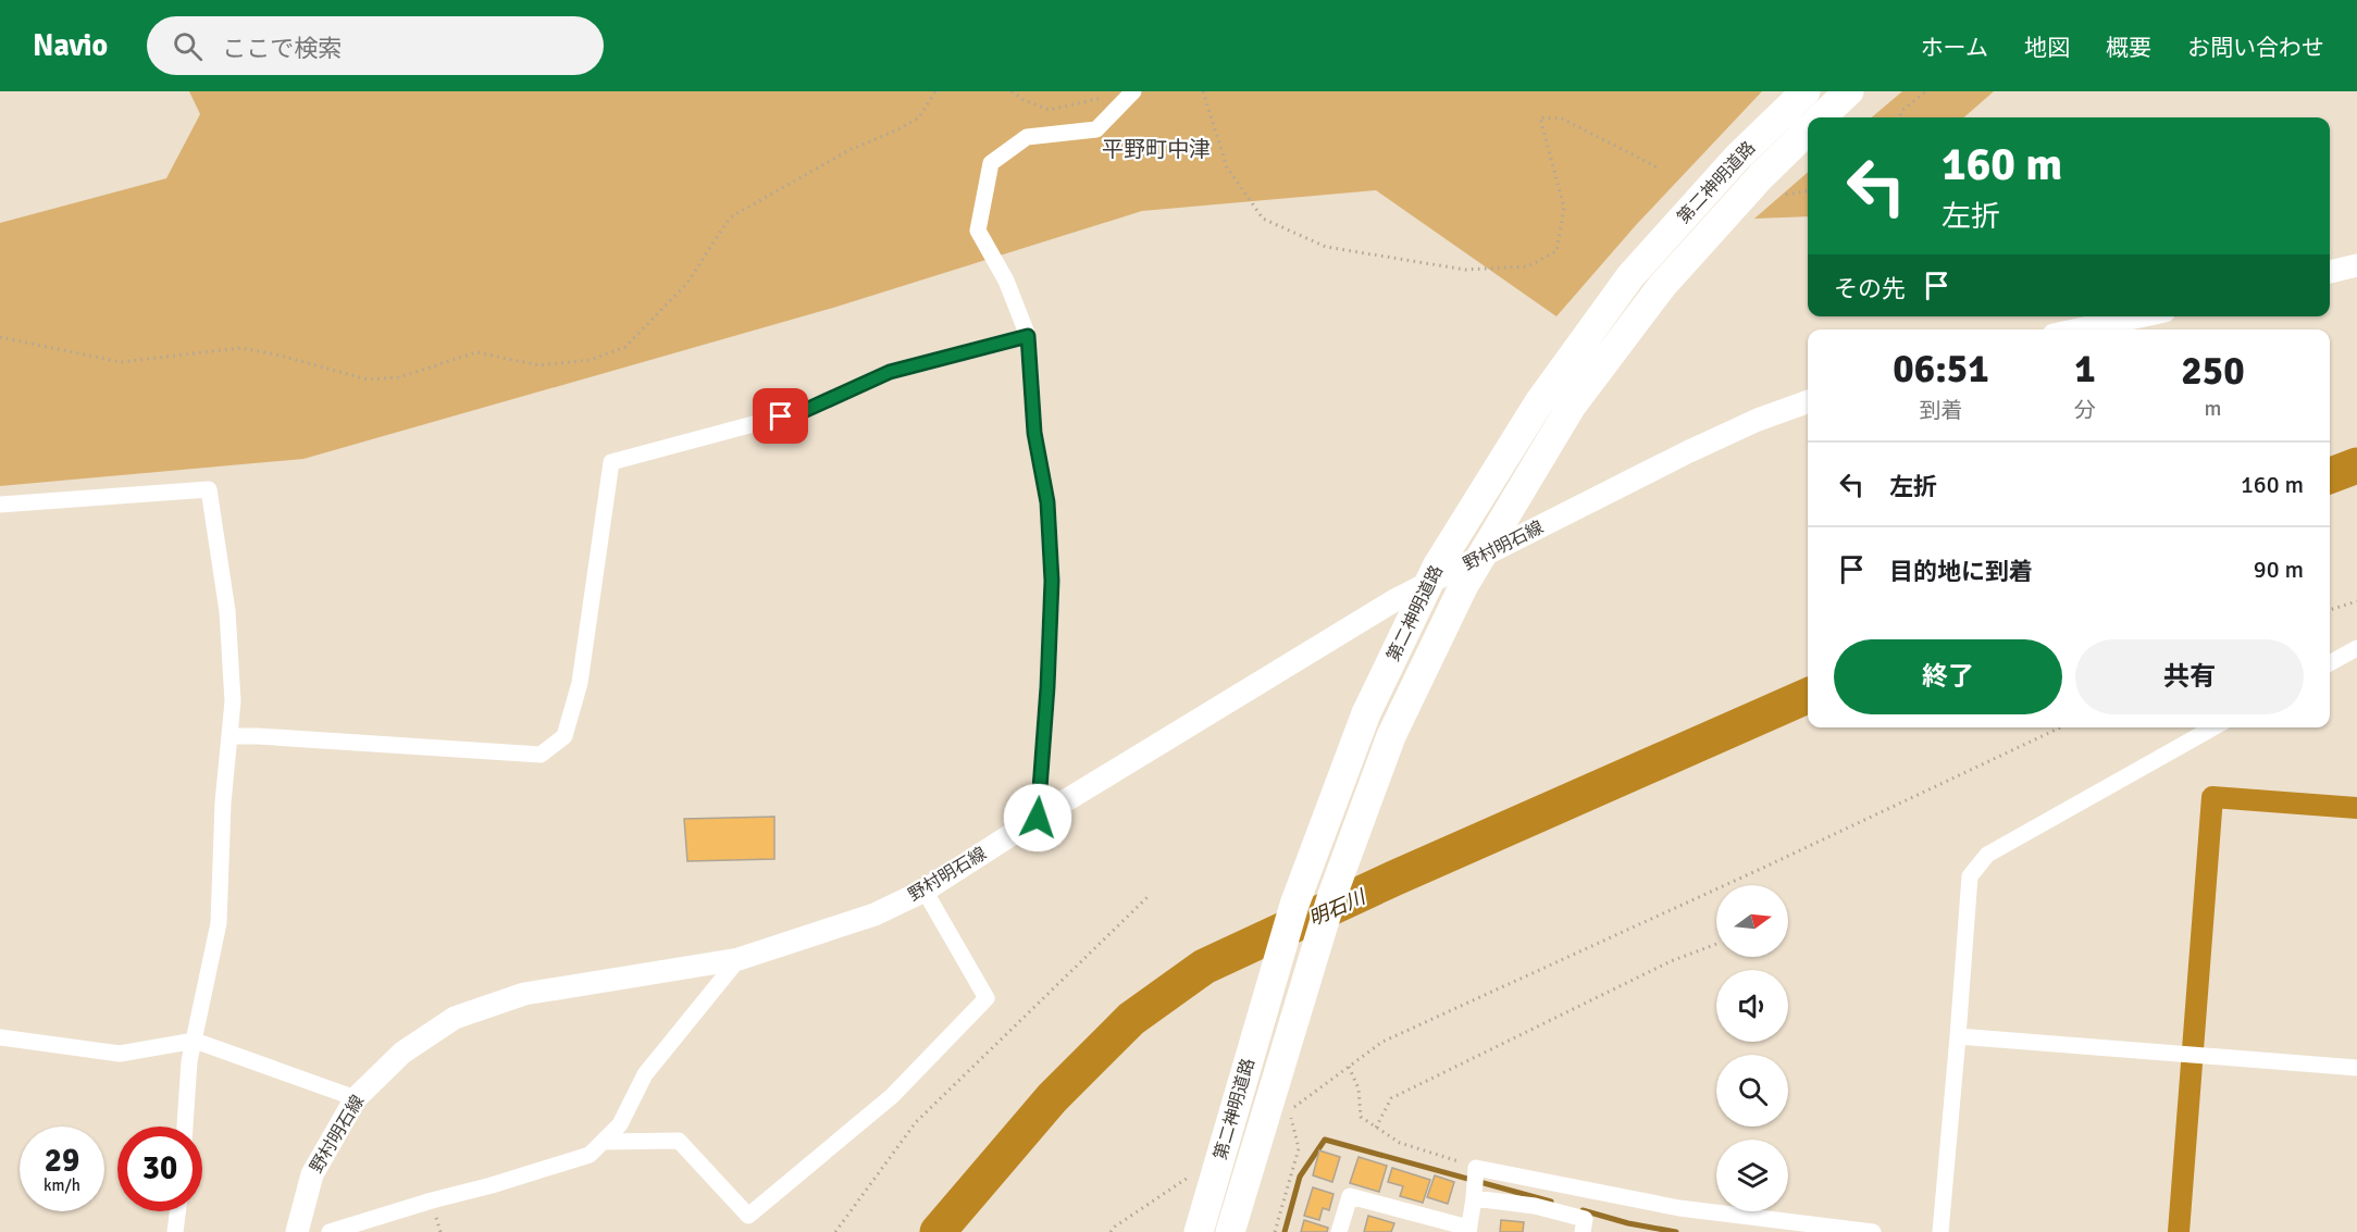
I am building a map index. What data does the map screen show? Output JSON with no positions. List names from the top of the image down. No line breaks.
{"streets":{"highway":["第二神明道路"],"main road":["野村明石線"]},"districts":["平野町中津"],"water":["明石川"],"north":"right","page":{"header":"Navio","search":"ここで検索","nav":["ホーム","地図","概要","お問い合わせ"],"turn":["160 m","左折"],"then":"その先","eta":["06:51","到着","1","分","250","m"],"list":[{"name":"左折","value":"160 m"},{"name":"目的地に到着","value":"90 m"}],"buttons":["終了","共有"],"speed":"29 km/h","limit":"30"}}
